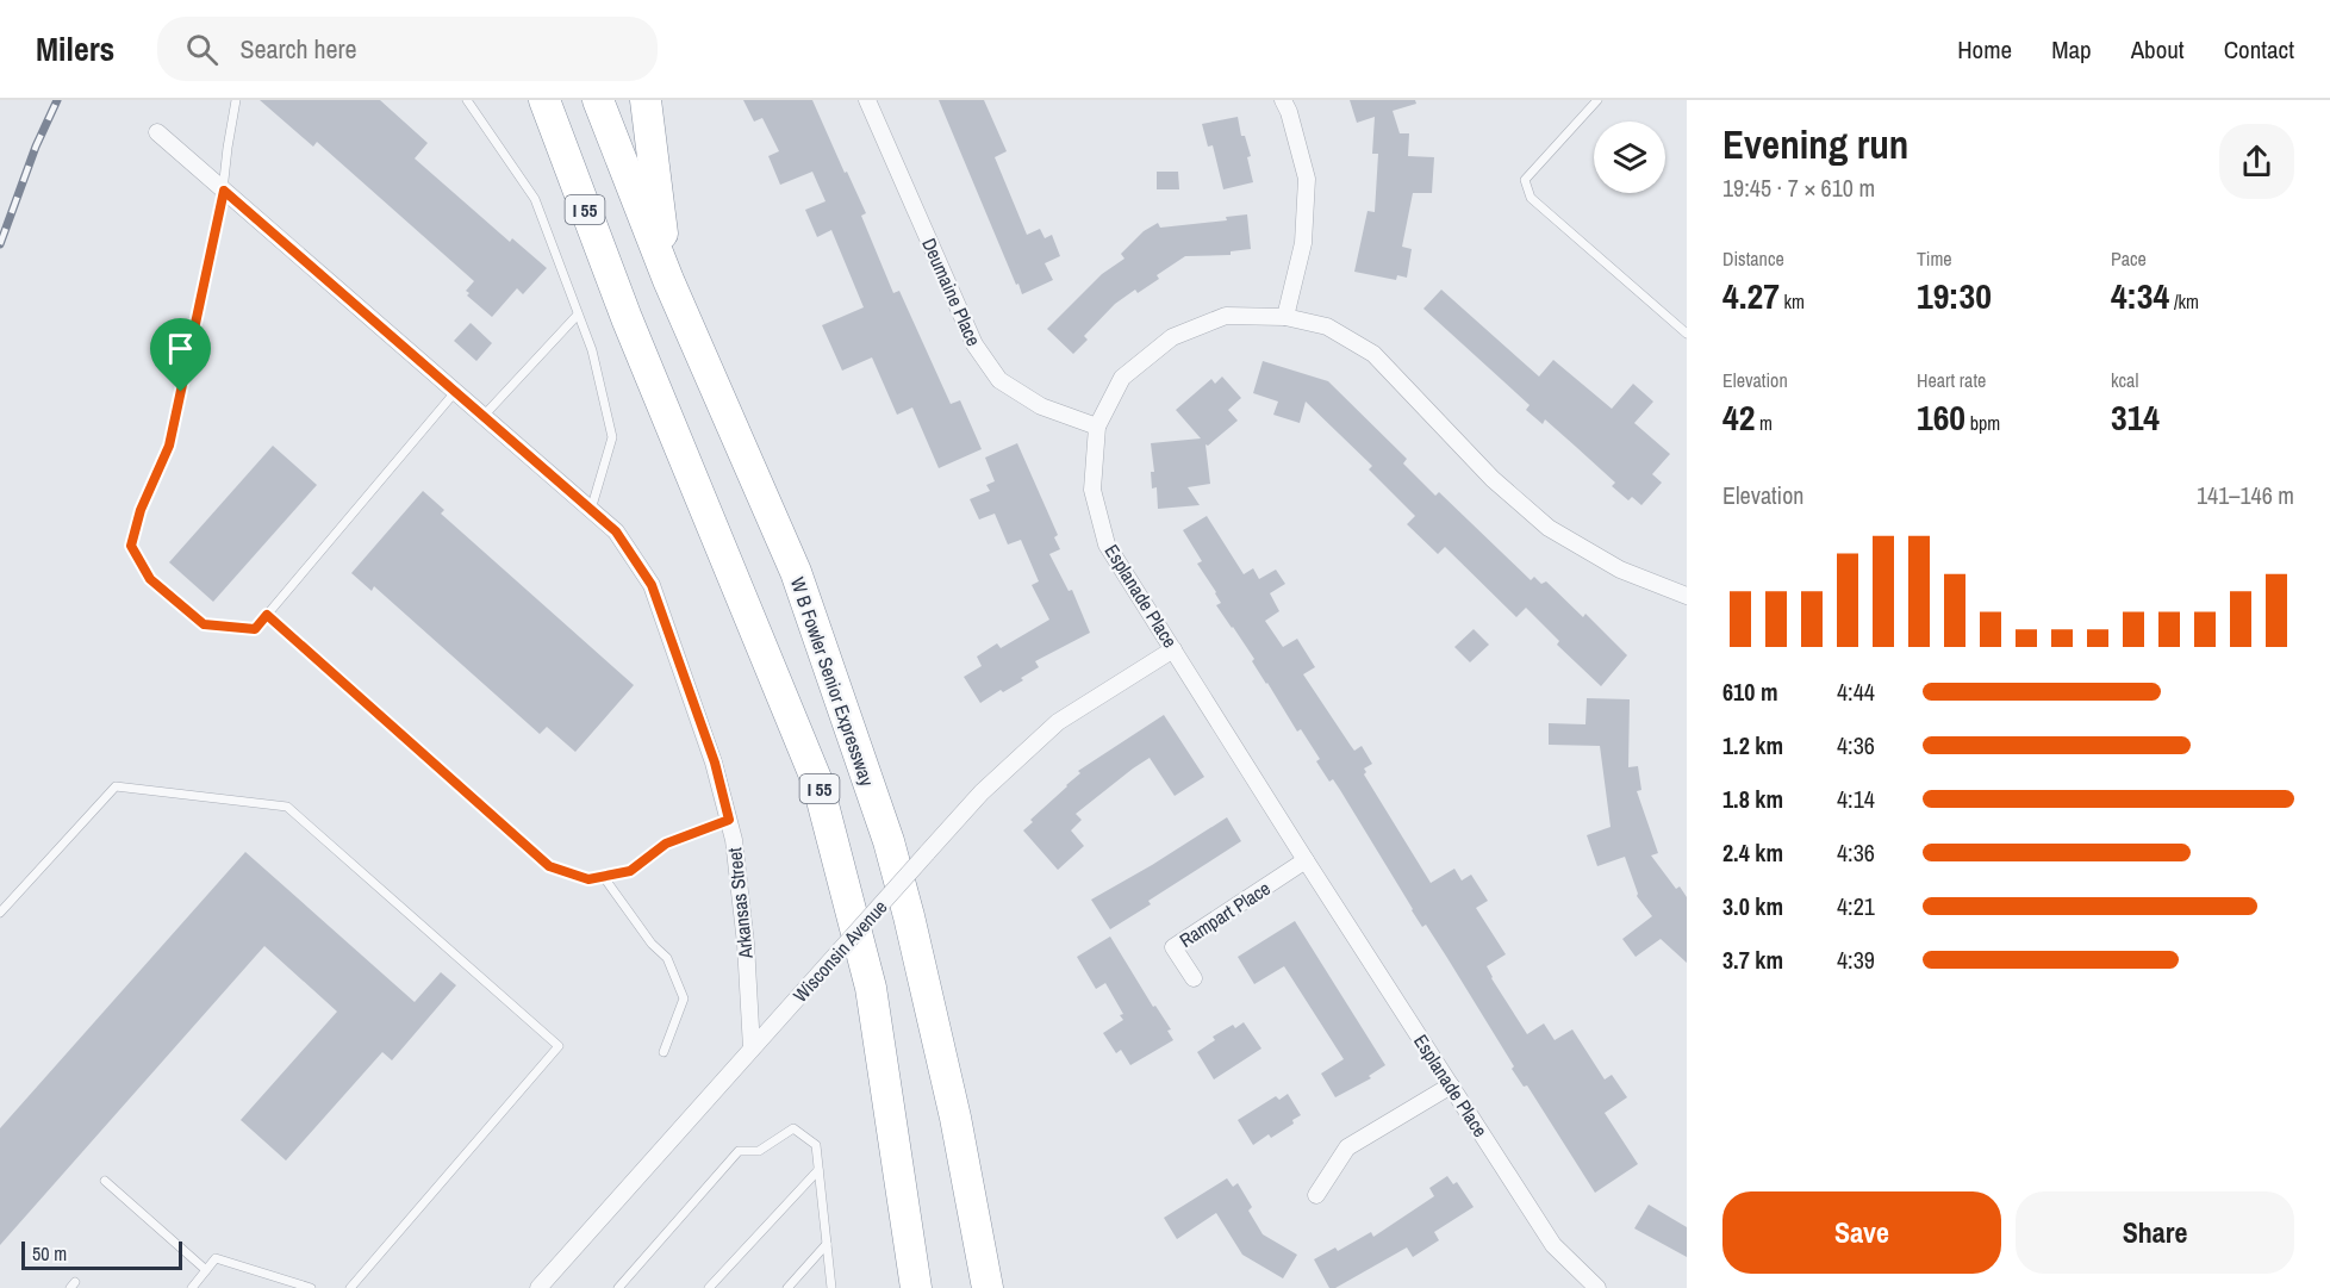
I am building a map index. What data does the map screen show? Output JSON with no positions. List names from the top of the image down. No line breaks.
{"streets":{"highway":["I 55","W B Fowler Senior Expressway"],"street":["Deumaine Place","Esplanade Place","Arkansas Street","Rampart Place","Wisconsin Avenue"]},"crossings":[["Deumaine Place","Esplanade Place"],["Esplanade Place","Rampart Place"],["Esplanade Place","Wisconsin Avenue"],["Arkansas Street","Wisconsin Avenue"]],"scale_bar":"50 m","page":{"header":"Milers","search":"Search here","nav":["Home","Map","About","Contact"],"heading":["Evening run","19:45 · 7 × 610 m"],"stats":[["Distance","4.27 km"],["Time","19:30"],["Pace","4:34 /km"],["Elevation","42 m"],["Heart rate","160 bpm"],["kcal","314"]],"chart":["Elevation","141–146 m"],"list":[{"name":"610 m","note":"4:44"},{"name":"1.2 km","note":"4:36"},{"name":"1.8 km","note":"4:14"},{"name":"2.4 km","note":"4:36"},{"name":"3.0 km","note":"4:21"},{"name":"3.7 km","note":"4:39"}],"buttons":["Save","Share"],"scale":"50 m"}}
